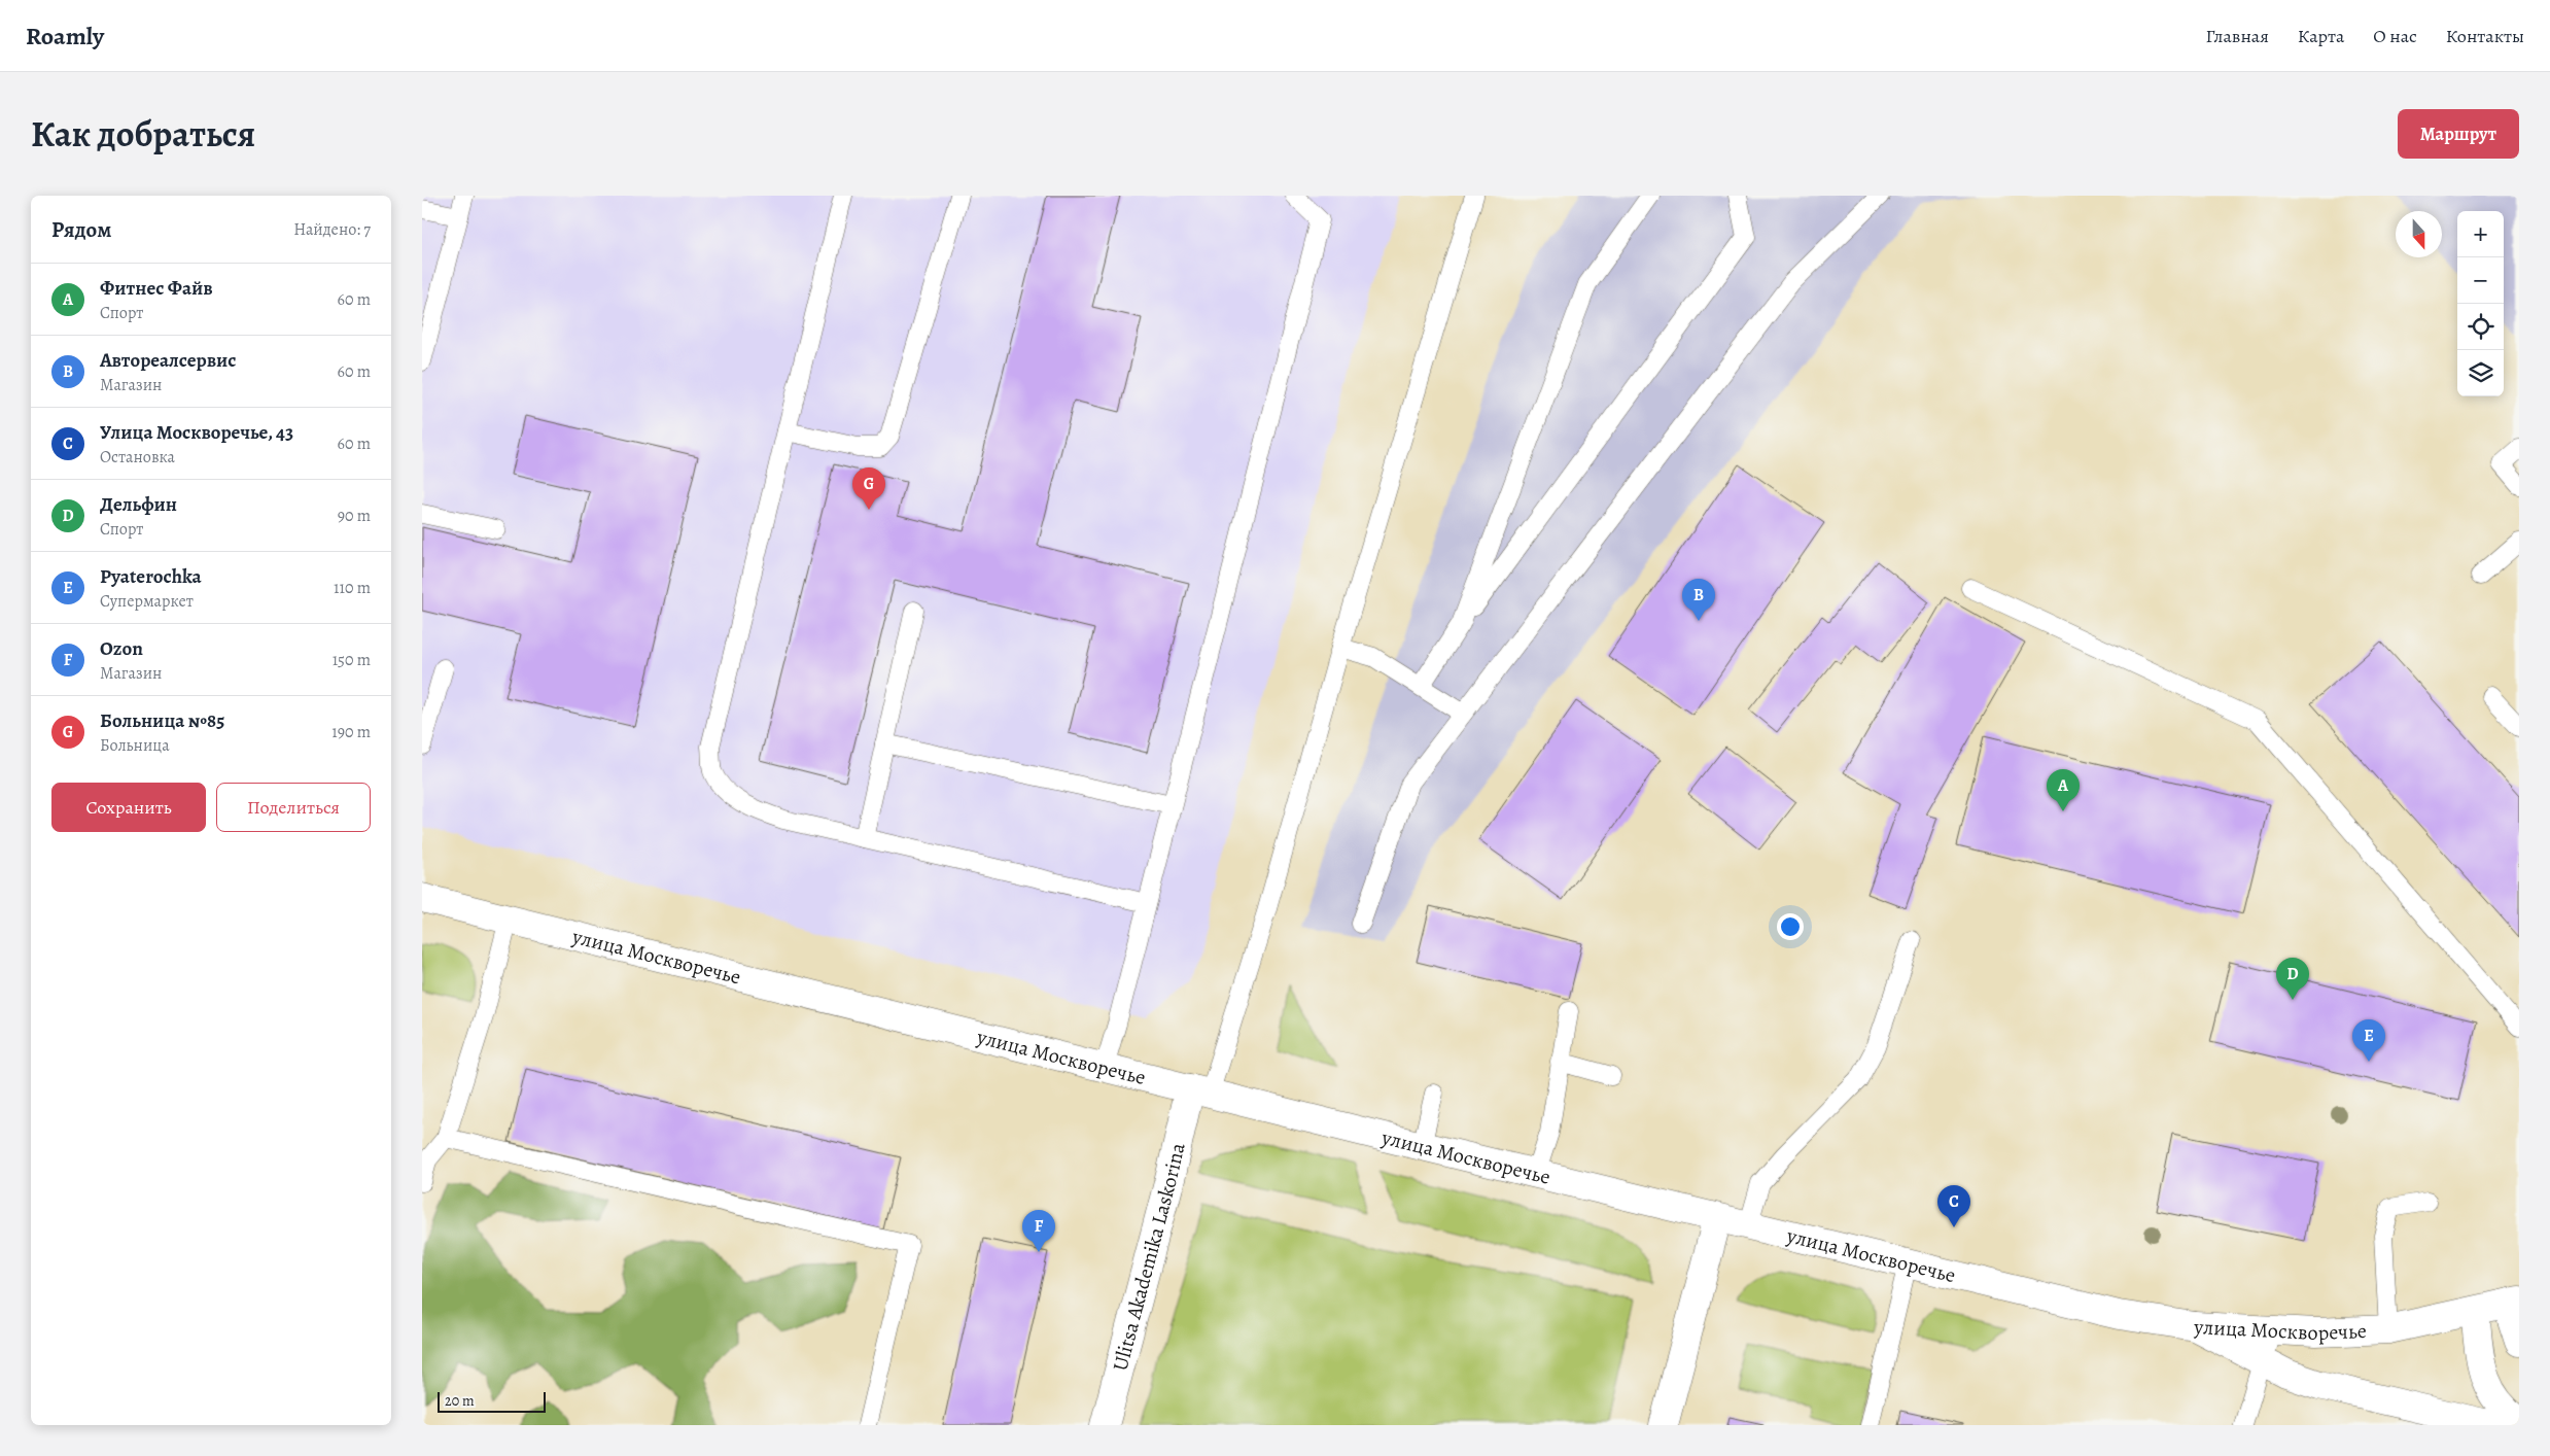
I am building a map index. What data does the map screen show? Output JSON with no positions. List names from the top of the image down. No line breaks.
{"streets":{"main road":["улица Москворечье","Ulitsa Akademika Laskorina"]},"crossings":[["улица Москворечье","Ulitsa Akademika Laskorina"]],"scale_bar":"20 m","north":"bottom","page":{"header":"Roamly","nav":["Главная","Карта","О нас","Контакты"],"title":"Как добраться","buttons":["Маршрут",["Сохранить","Поделиться"]],"heading":["Рядом","Найдено: 7"],"map_buttons":["+","−"],"list":[{"mark":"A","name":"Фитнес Файв","note":"Спорт","value":"60 m"},{"mark":"B","name":"Автореалсервис","note":"Магазин","value":"60 m"},{"mark":"C","name":"Улица Москворечье, 43","note":"Остановка","value":"60 m"},{"mark":"D","name":"Дельфин","note":"Спорт","value":"90 m"},{"mark":"E","name":"Pyaterochka","note":"Супермаркет","value":"110 m"},{"mark":"F","name":"Ozon","note":"Магазин","value":"150 m"},{"mark":"G","name":"Больница №85","note":"Больница","value":"190 m"}],"pins":["G","B","A","D","E","C","F"],"scale":"20 m"}}
